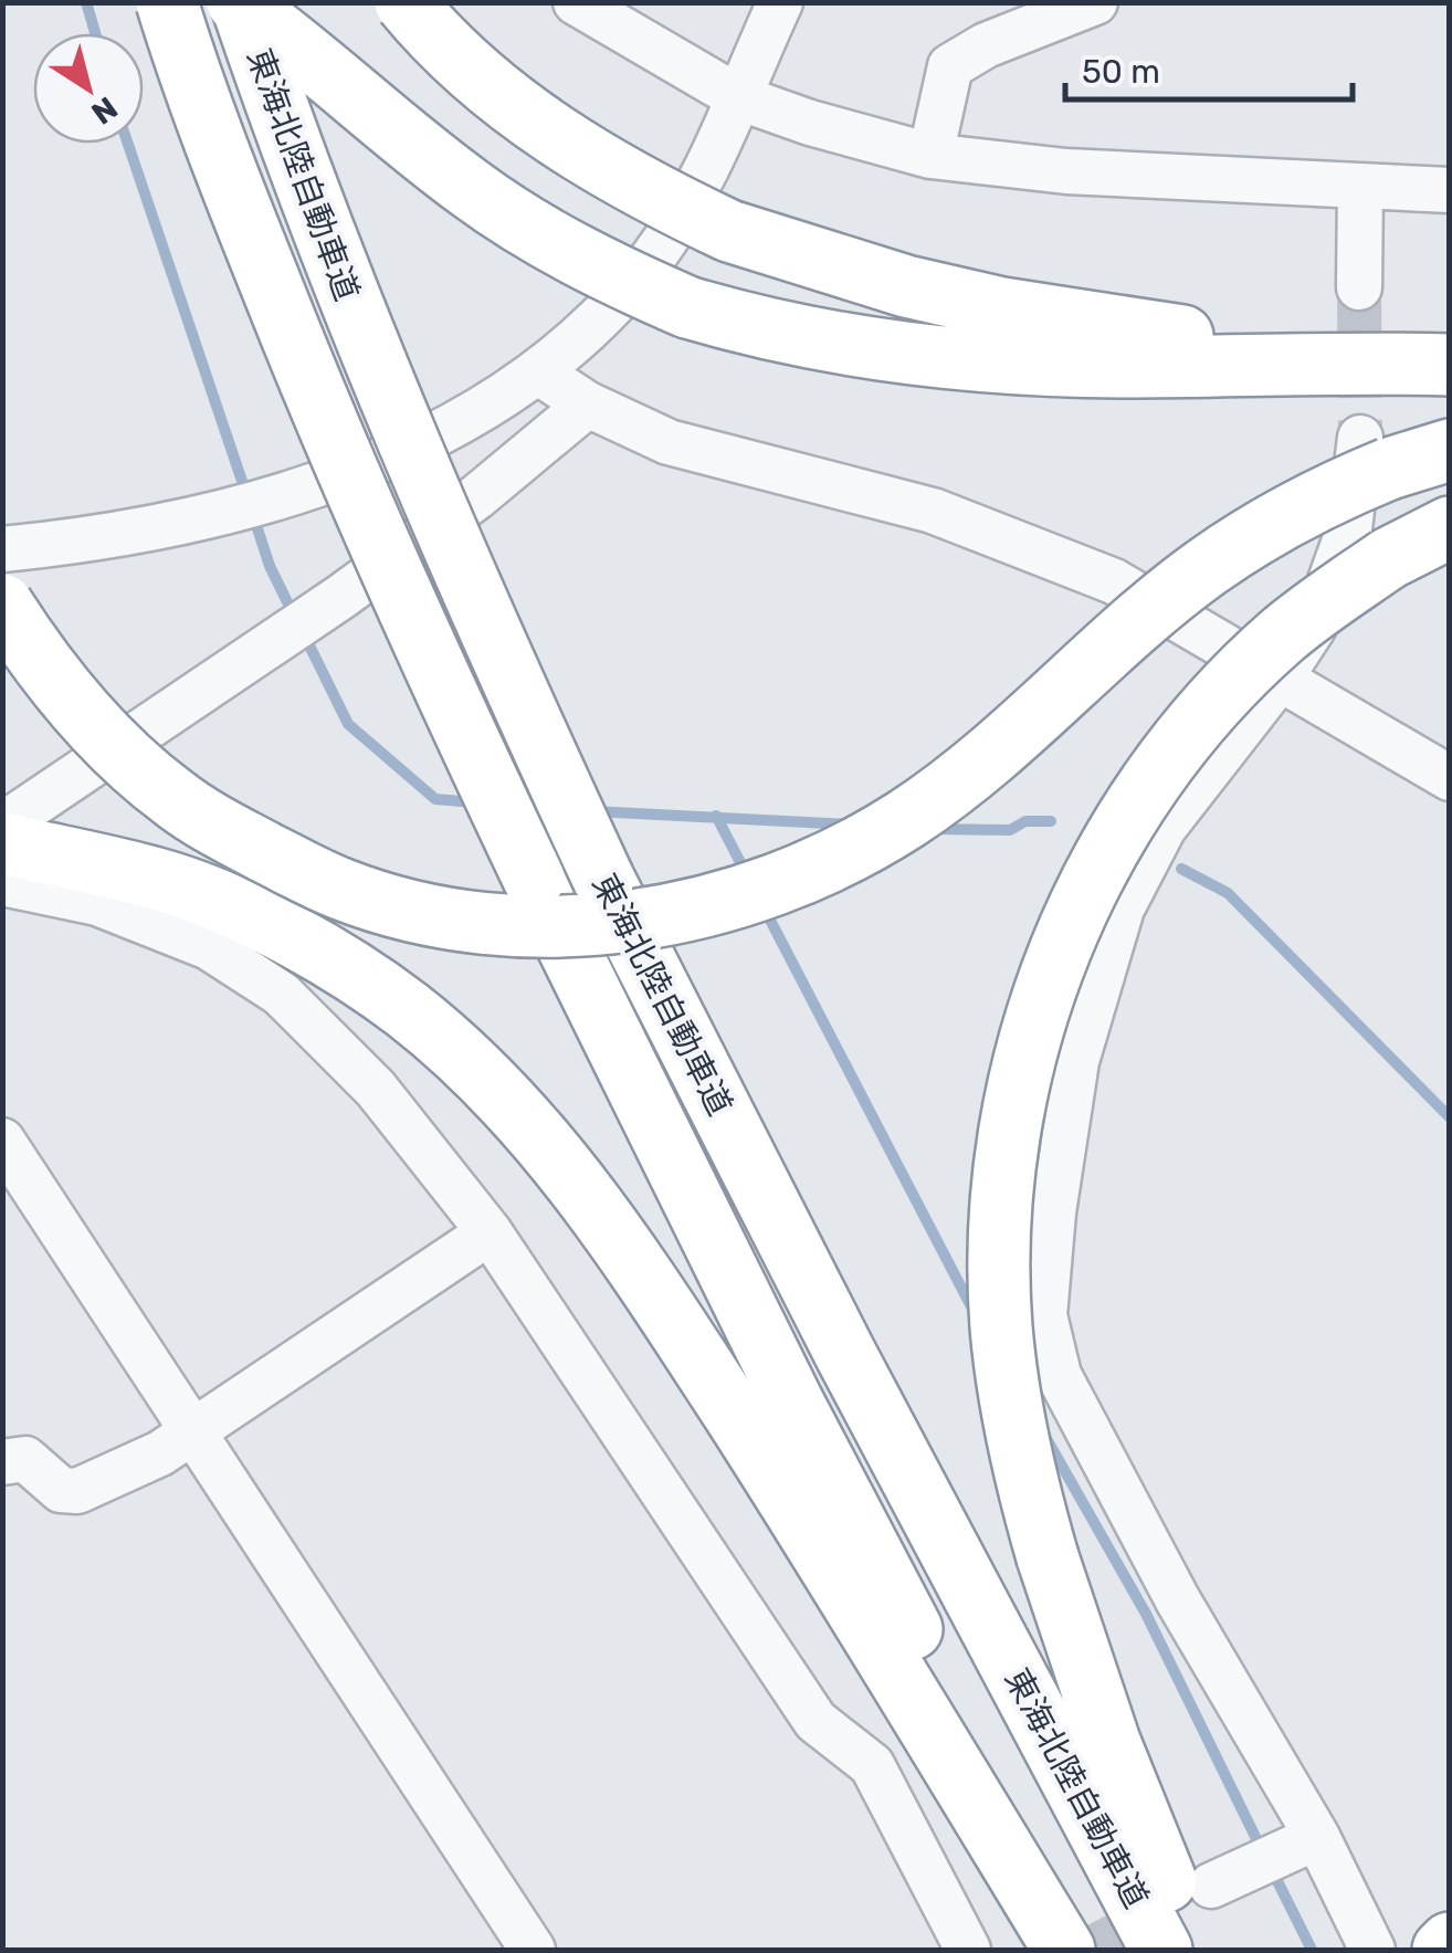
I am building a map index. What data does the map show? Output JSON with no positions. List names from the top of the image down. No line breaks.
{"streets":{"highway":["東海北陸自動車道"]},"scale_bar":"50 m","north":"bottom right"}
